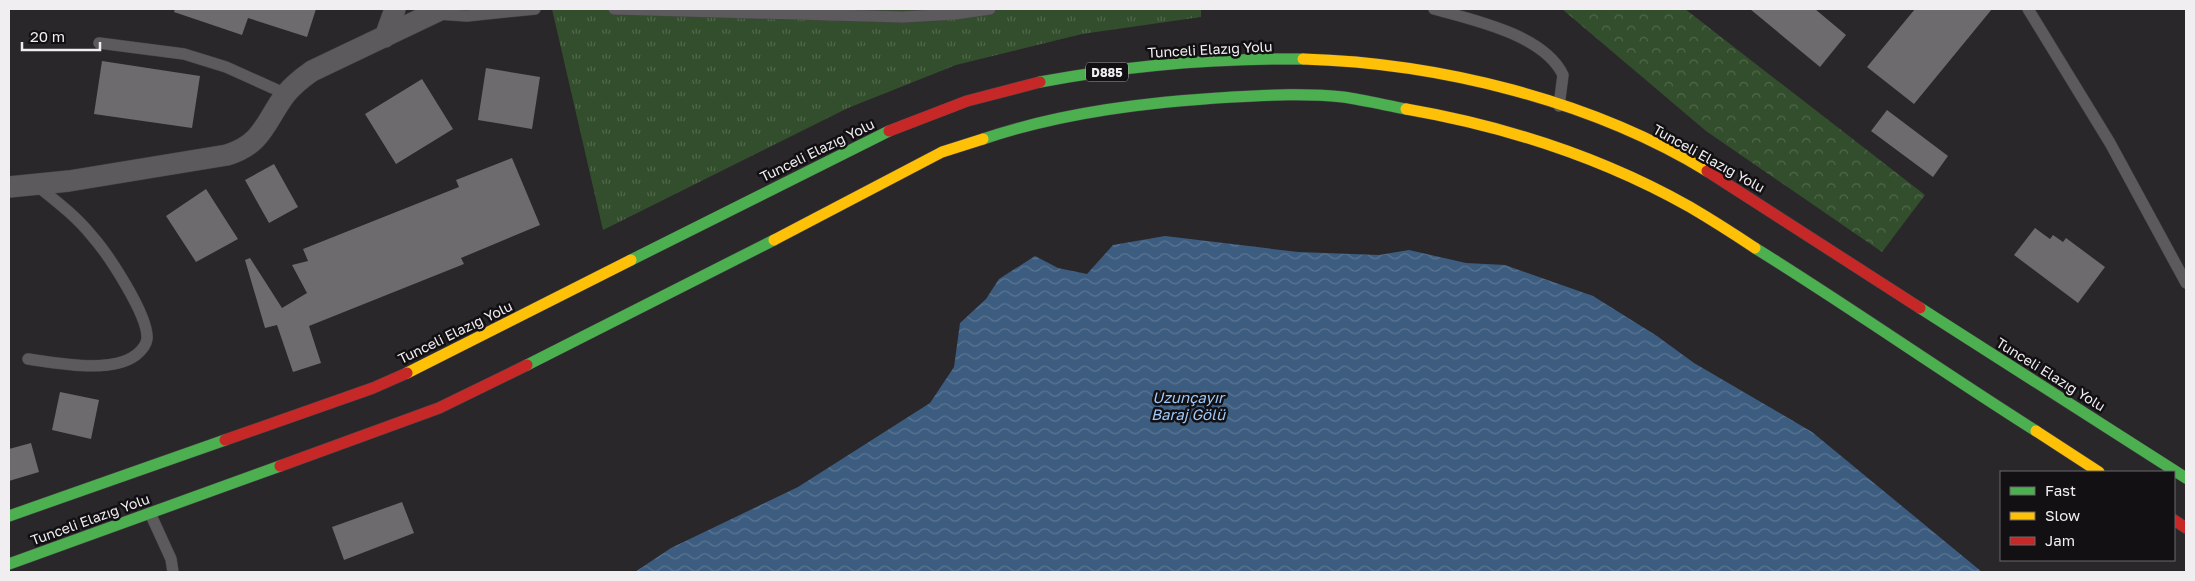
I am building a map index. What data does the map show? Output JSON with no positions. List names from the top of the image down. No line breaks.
{"streets":{"main road":["Tunceli Elazığ Yolu","D885"]},"water":["Uzunçayır Baraj Gölü"],"legend":["Fast","Slow","Jam"],"scale_bar":"20 m"}
